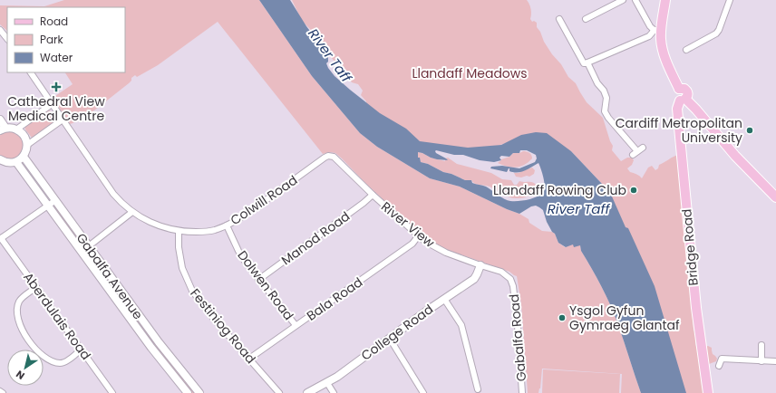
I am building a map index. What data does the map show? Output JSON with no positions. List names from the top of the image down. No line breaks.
{"streets":{"main road":["Bridge Road"],"street":["Colwill Road","River View","Manod Road","Gabalfa Avenue","Dolwen Road","Bala Road","Aberdulais Road","Festiniog Road","College Road","Gabalfa Road"]},"crossings":[["Colwill Road","River View"],["Colwill Road","Dolwen Road"],["Colwill Road","Festiniog Road"],["River View","Manod Road"],["River View","Bala Road"],["River View","College Road"],["River View","Gabalfa Road"],["Manod Road","Dolwen Road"],["Dolwen Road","Bala Road"],["Bala Road","Festiniog Road"]],"water":["River Taff"],"parks":["Llandaff Meadows"],"places":{"health":["Cathedral View Medical Centre"],"other":["Cardiff Metropolitan University","Llandaff Rowing Club","Ysgol Gyfun Gymraeg Glantaf"]},"legend":["Road","Park","Water"],"north":"bottom left"}
